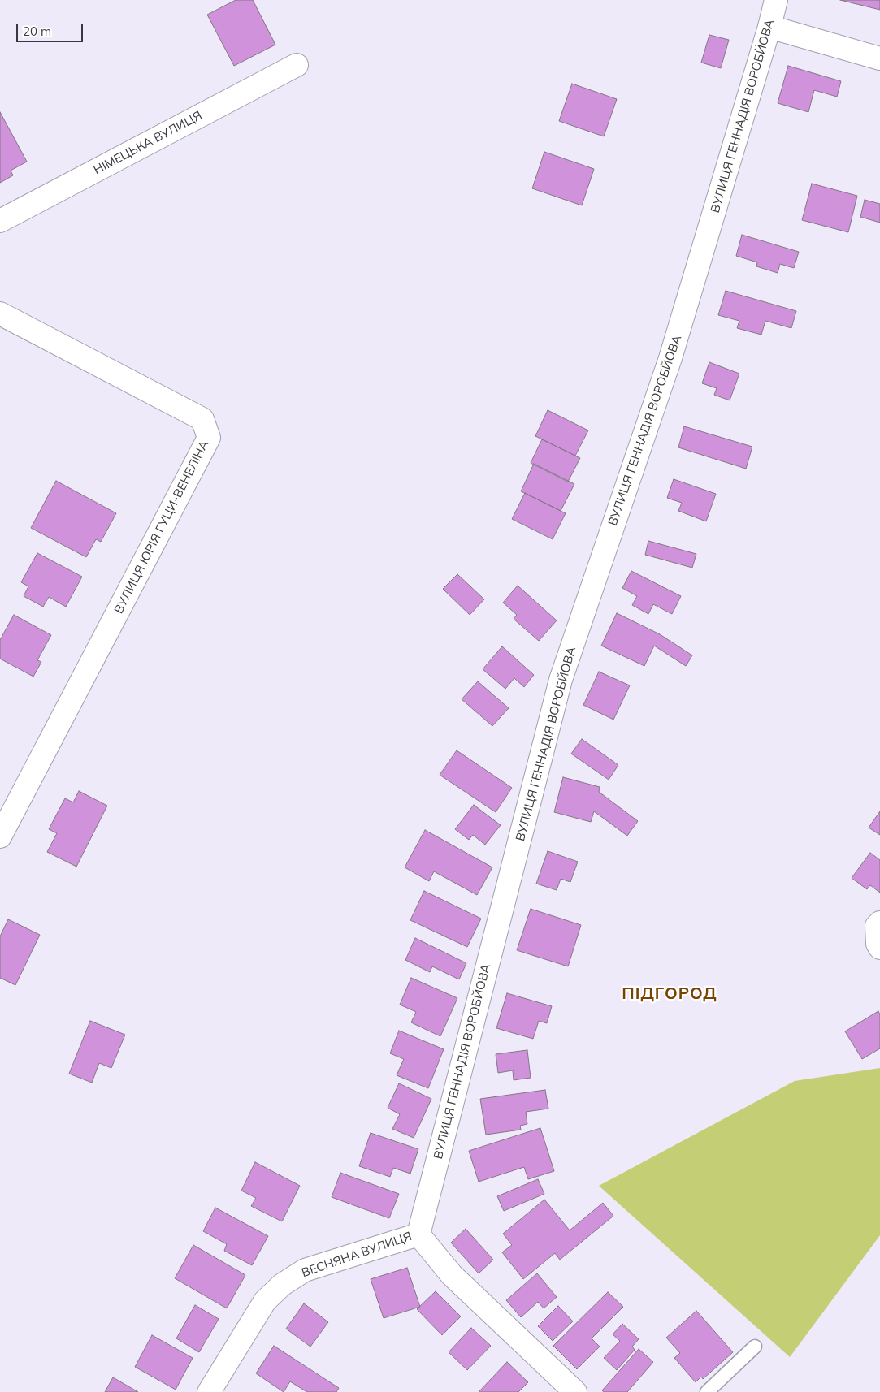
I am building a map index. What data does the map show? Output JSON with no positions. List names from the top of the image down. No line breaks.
{"streets":{"street":["ВУЛИЦЯ ГЕННАДІЯ ВОРОБЙОВА","НІМЕЦЬКА ВУЛИЦЯ","ВУЛИЦЯ ЮРІЯ ГУЦИ-ВЕНЕЛІНА","ВЕСНЯНА ВУЛИЦЯ"]},"crossings":[["ВУЛИЦЯ ГЕННАДІЯ ВОРОБЙОВА","ВЕСНЯНА ВУЛИЦЯ"]],"districts":["ПІДГОРОД"],"scale_bar":"20 m"}
